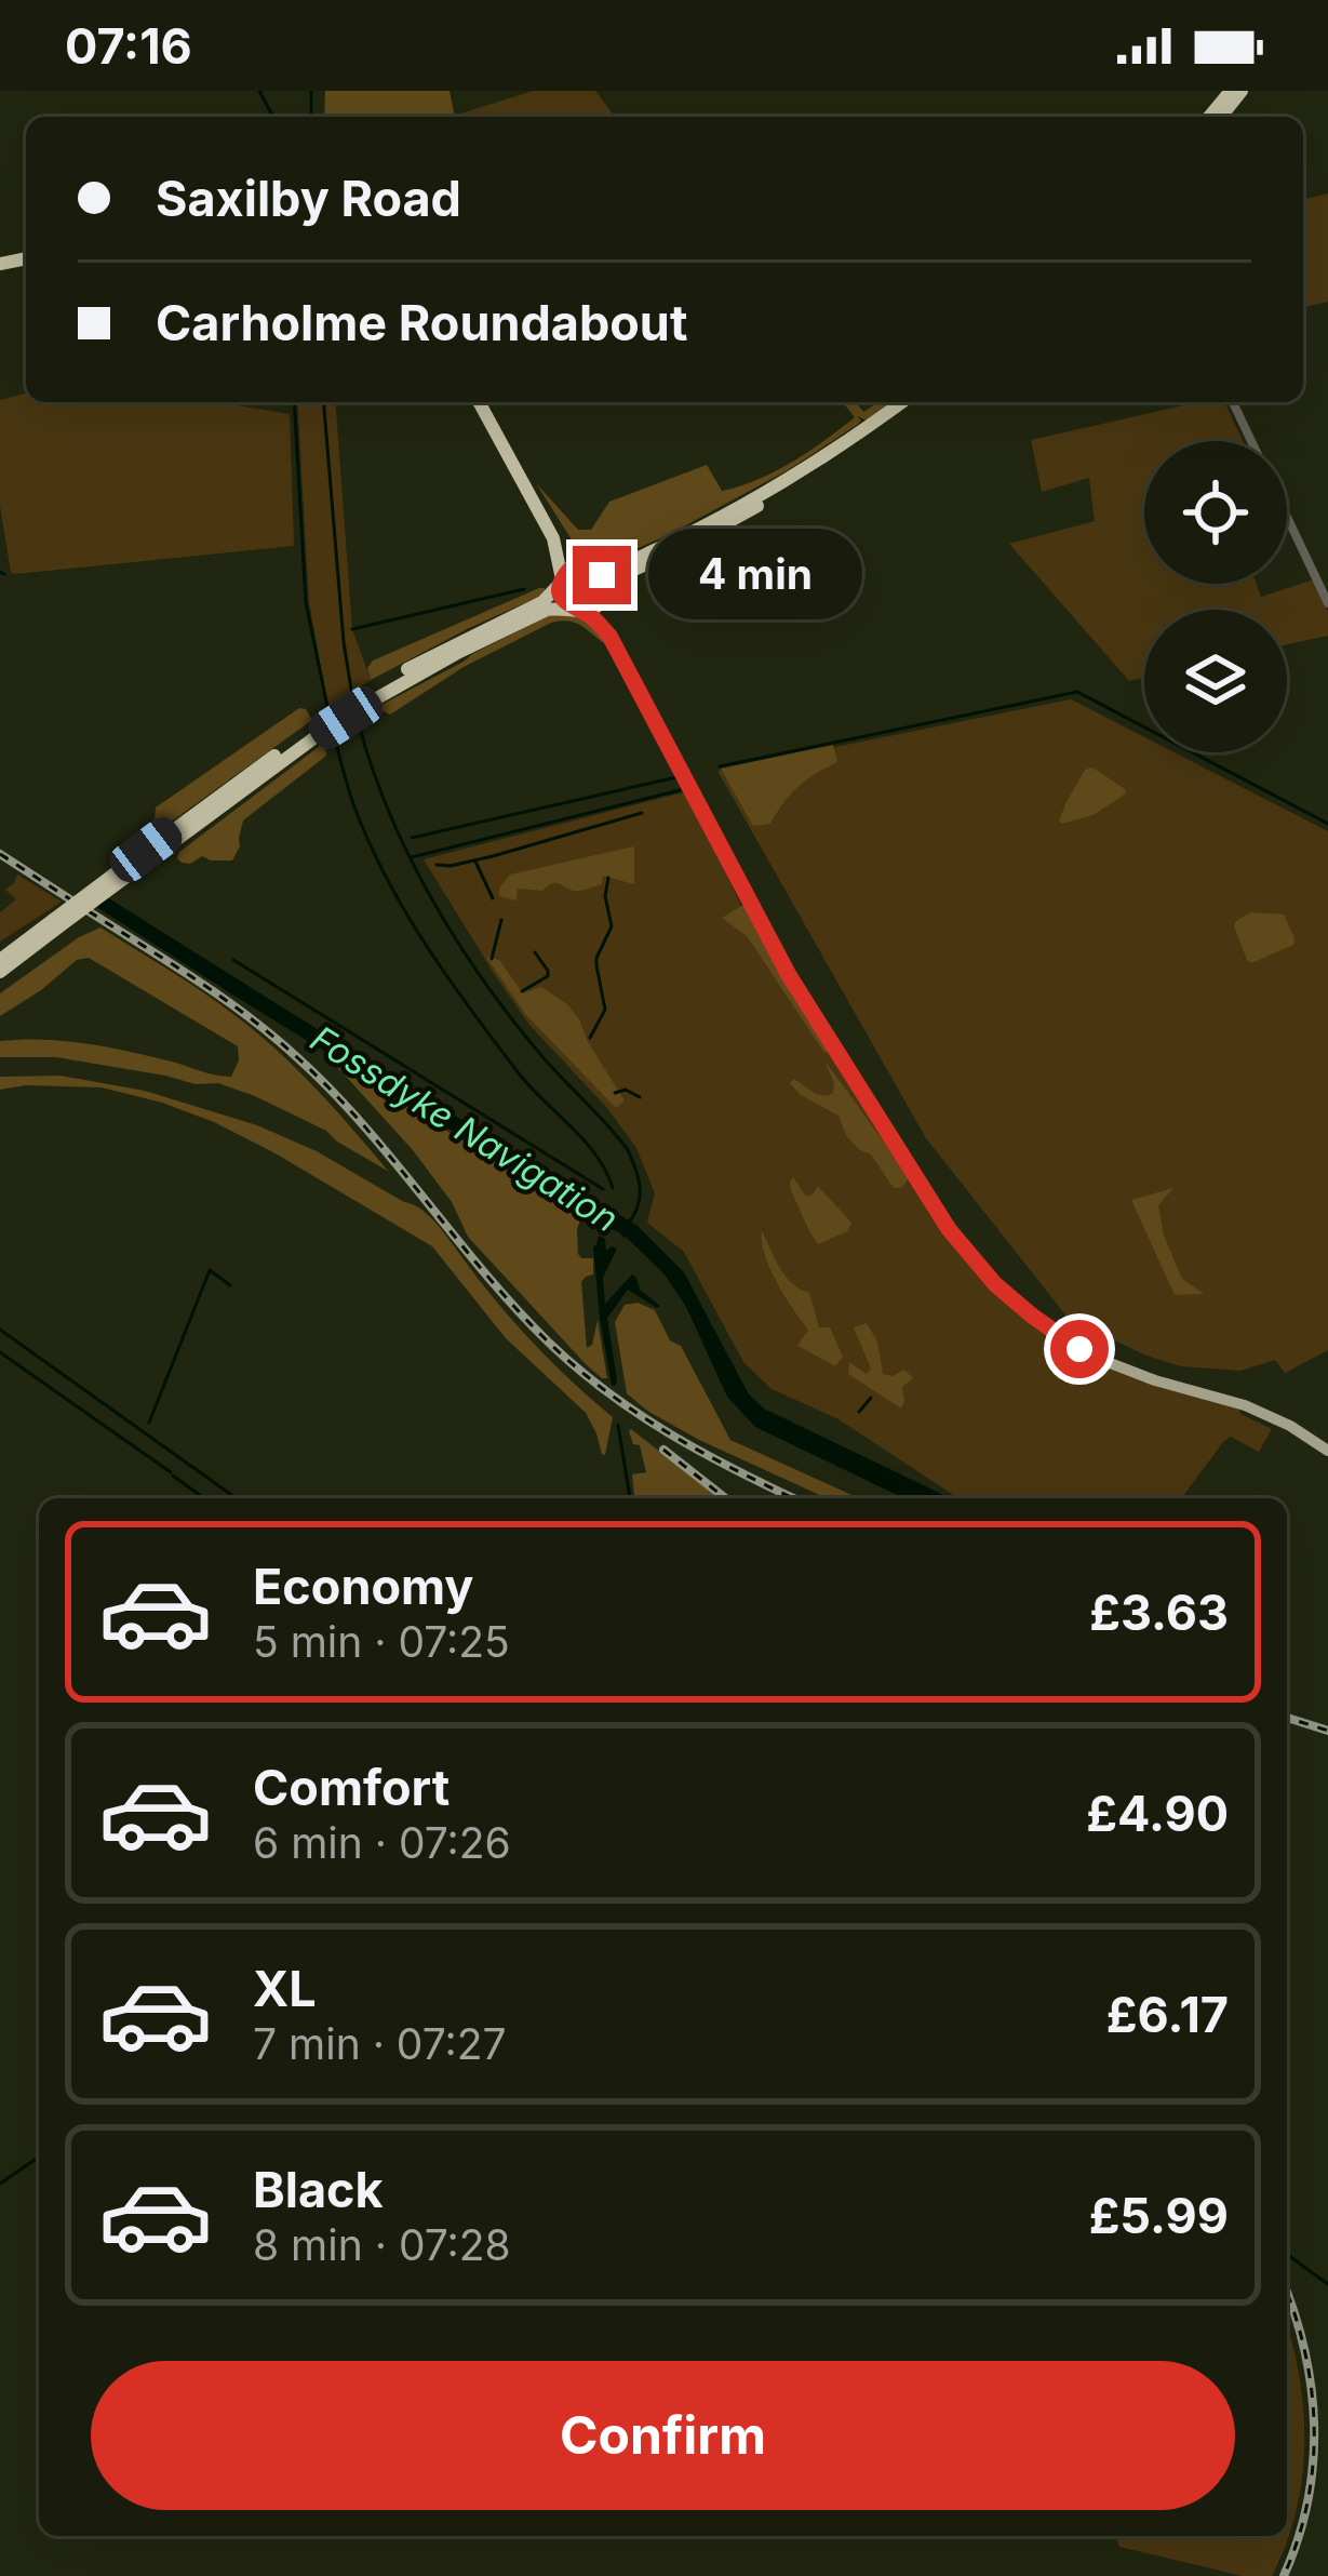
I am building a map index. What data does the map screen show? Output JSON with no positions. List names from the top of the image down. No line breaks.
{"water":["Fossdyke Navigation"],"page":{"status":"07:16","banner":["Saxilby Road","Carholme Roundabout"],"bubble":"4 min","list":[{"name":"Economy","note":"5 min · 07:25","value":"£3.63"},{"name":"Comfort","note":"6 min · 07:26","value":"£4.90"},{"name":"XL","note":"7 min · 07:27","value":"£6.17"},{"name":"Black","note":"8 min · 07:28","value":"£5.99"}],"buttons":"Confirm"}}
